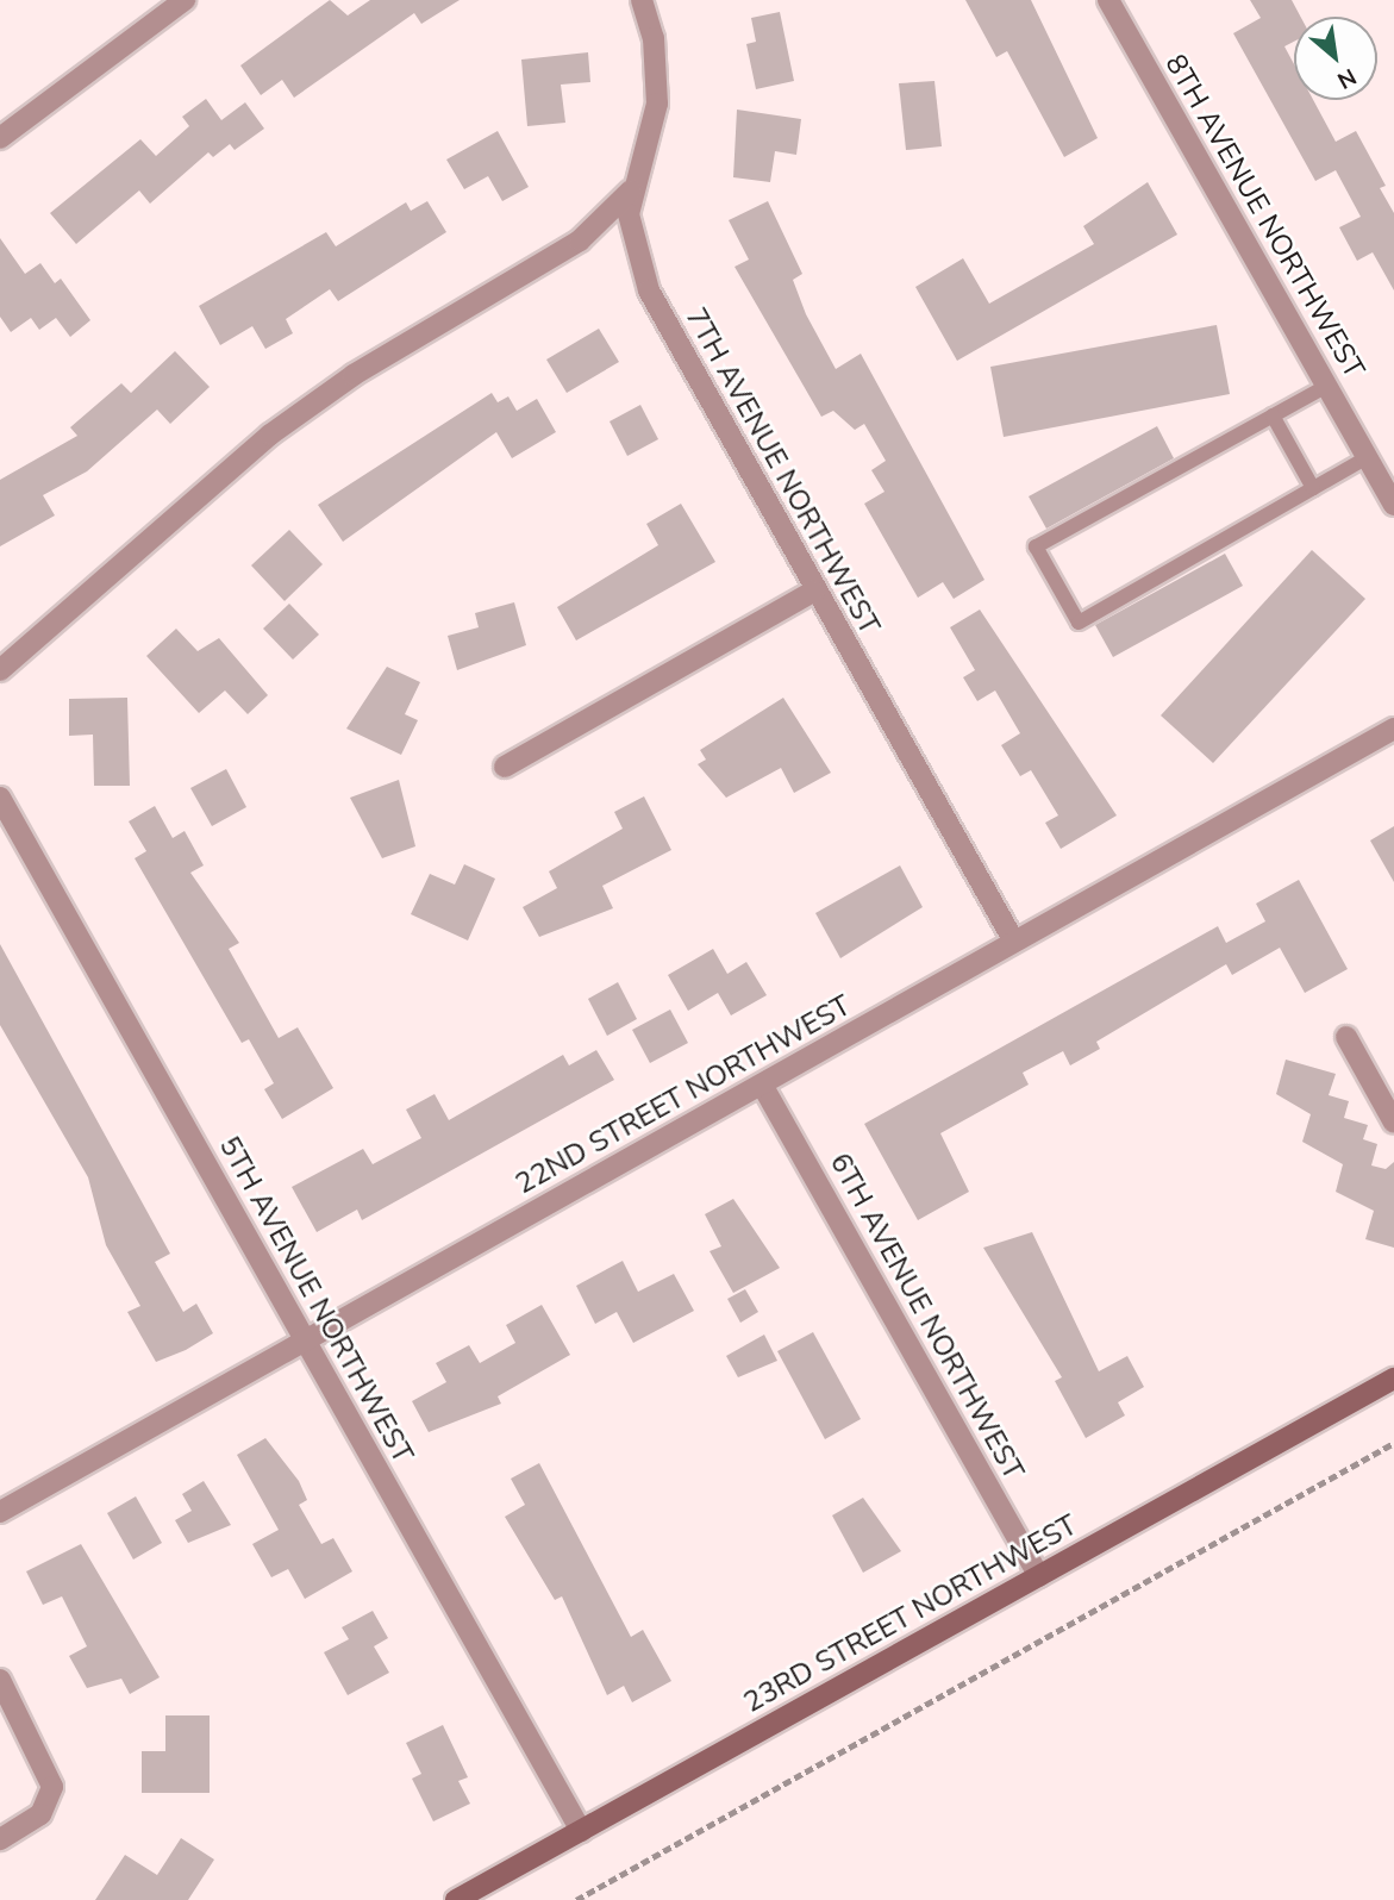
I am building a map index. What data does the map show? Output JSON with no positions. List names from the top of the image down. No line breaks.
{"streets":{"street":["8TH AVENUE NORTHWEST","7TH AVENUE NORTHWEST","22ND STREET NORTHWEST","5TH AVENUE NORTHWEST","6TH AVENUE NORTHWEST","23RD STREET NORTHWEST"]},"crossings":[["7TH AVENUE NORTHWEST","22ND STREET NORTHWEST"],["22ND STREET NORTHWEST","5TH AVENUE NORTHWEST"],["22ND STREET NORTHWEST","6TH AVENUE NORTHWEST"],["5TH AVENUE NORTHWEST","23RD STREET NORTHWEST"],["6TH AVENUE NORTHWEST","23RD STREET NORTHWEST"]],"north":"bottom right"}
